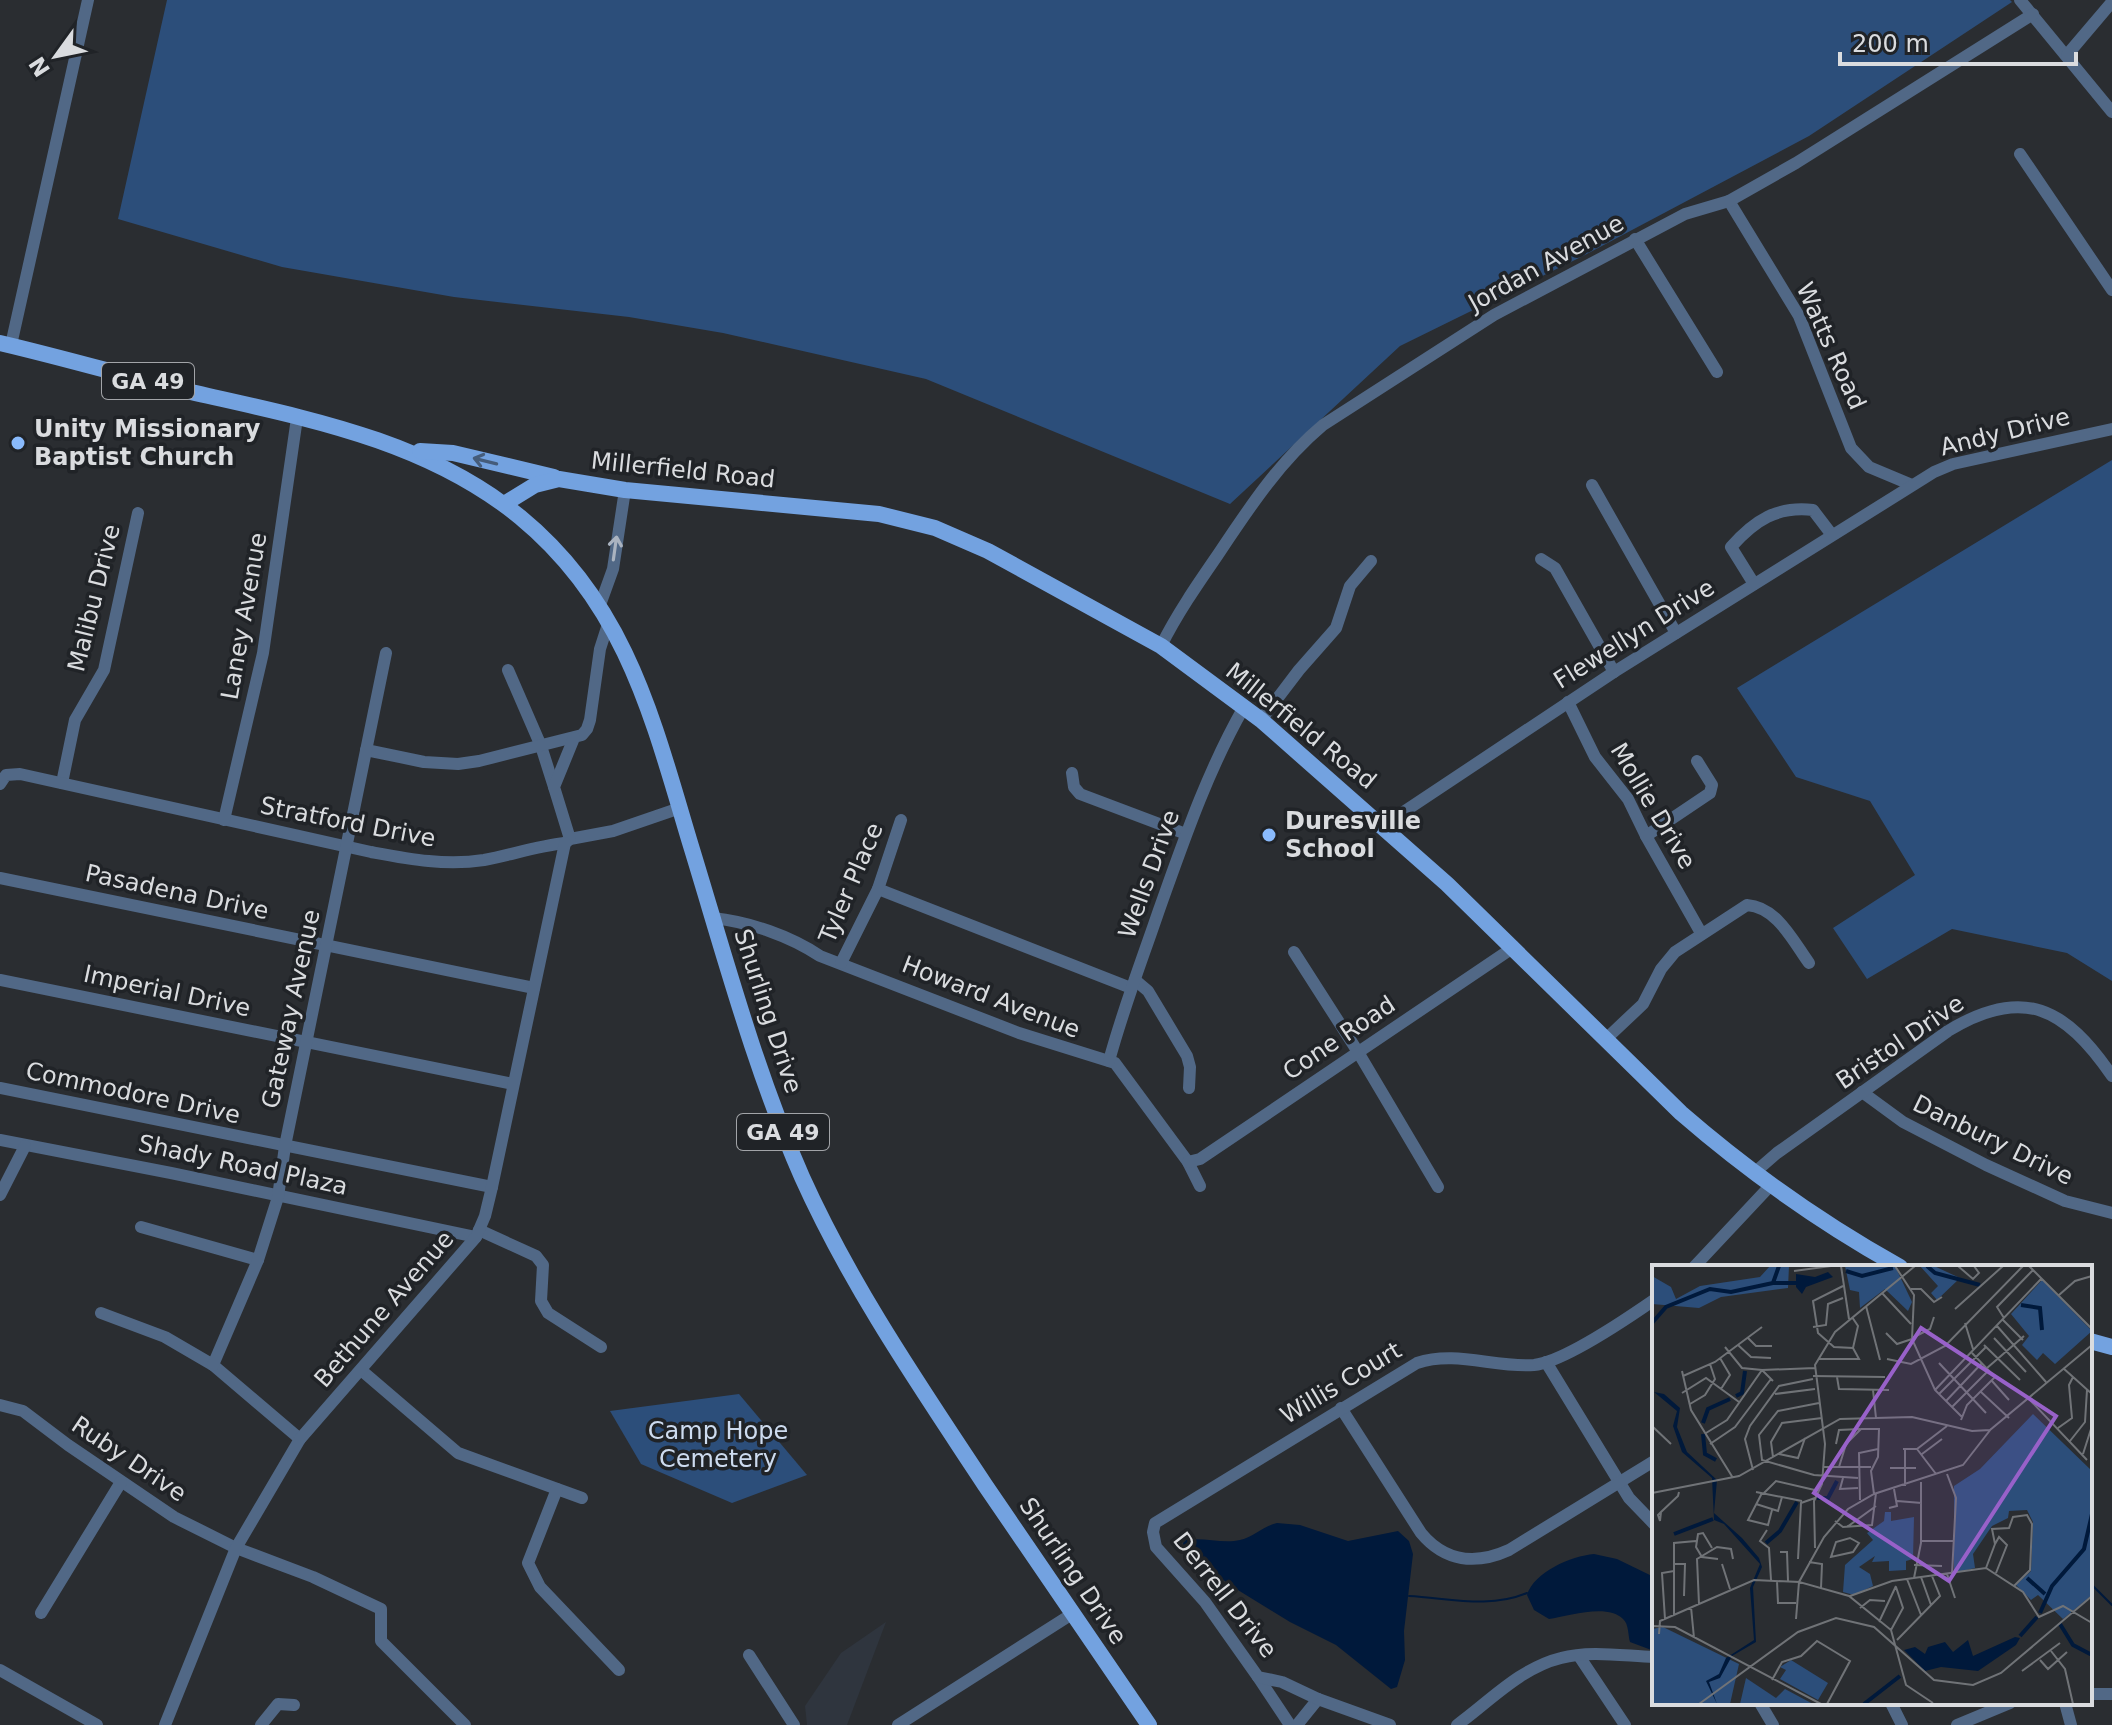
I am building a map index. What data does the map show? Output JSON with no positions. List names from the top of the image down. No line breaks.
{"streets":{"main road":["GA 49","Millerfield Road","Shurling Drive"],"street":["Jordan Avenue","Watts Road","Andy Drive","Malibu Drive","Laney Avenue","Flewellyn Drive","Mollie Drive","Stratford Drive","Wells Drive","Tyler Place","Pasadena Drive","Imperial Drive","Howard Avenue","Gateway Avenue","Cone Road","Bristol Drive","Commodore Drive","Danbury Drive","Shady Road Plaza","Bethune Avenue","Willis Court","Ruby Drive","Derrell Drive"]},"crossings":[["Jordan Avenue","Watts Road"],["Jordan Avenue","Millerfield Road"],["Watts Road","Andy Drive"],["Watts Road","Flewellyn Drive"],["GA 49","Millerfield Road"],["GA 49","Laney Avenue"],["GA 49","Shurling Drive"],["Andy Drive","Flewellyn Drive"],["Millerfield Road","Flewellyn Drive"],["Millerfield Road","Wells Drive"],["Millerfield Road","Cone Road"],["Millerfield Road","Bristol Drive"],["Malibu Drive","Stratford Drive"],["Laney Avenue","Stratford Drive"],["Flewellyn Drive","Mollie Drive"],["Stratford Drive","Gateway Avenue"],["Stratford Drive","Shurling Drive"],["Stratford Drive","Bethune Avenue"],["Wells Drive","Howard Avenue"],["Tyler Place","Howard Avenue"],["Pasadena Drive","Gateway Avenue"],["Pasadena Drive","Bethune Avenue"],["Imperial Drive","Gateway Avenue"],["Imperial Drive","Bethune Avenue"],["Howard Avenue","Shurling Drive"],["Gateway Avenue","Commodore Drive"],["Gateway Avenue","Shady Road Plaza"],["Bristol Drive","Danbury Drive"],["Commodore Drive","Bethune Avenue"],["Shady Road Plaza","Bethune Avenue"],["Bethune Avenue","Ruby Drive"],["Willis Court","Derrell Drive"]],"parks":["Camp Hope Cemetery"],"places":["Unity Missionary Baptist Church","Duresville School"],"scale_bar":"200 m","north":"bottom left"}
